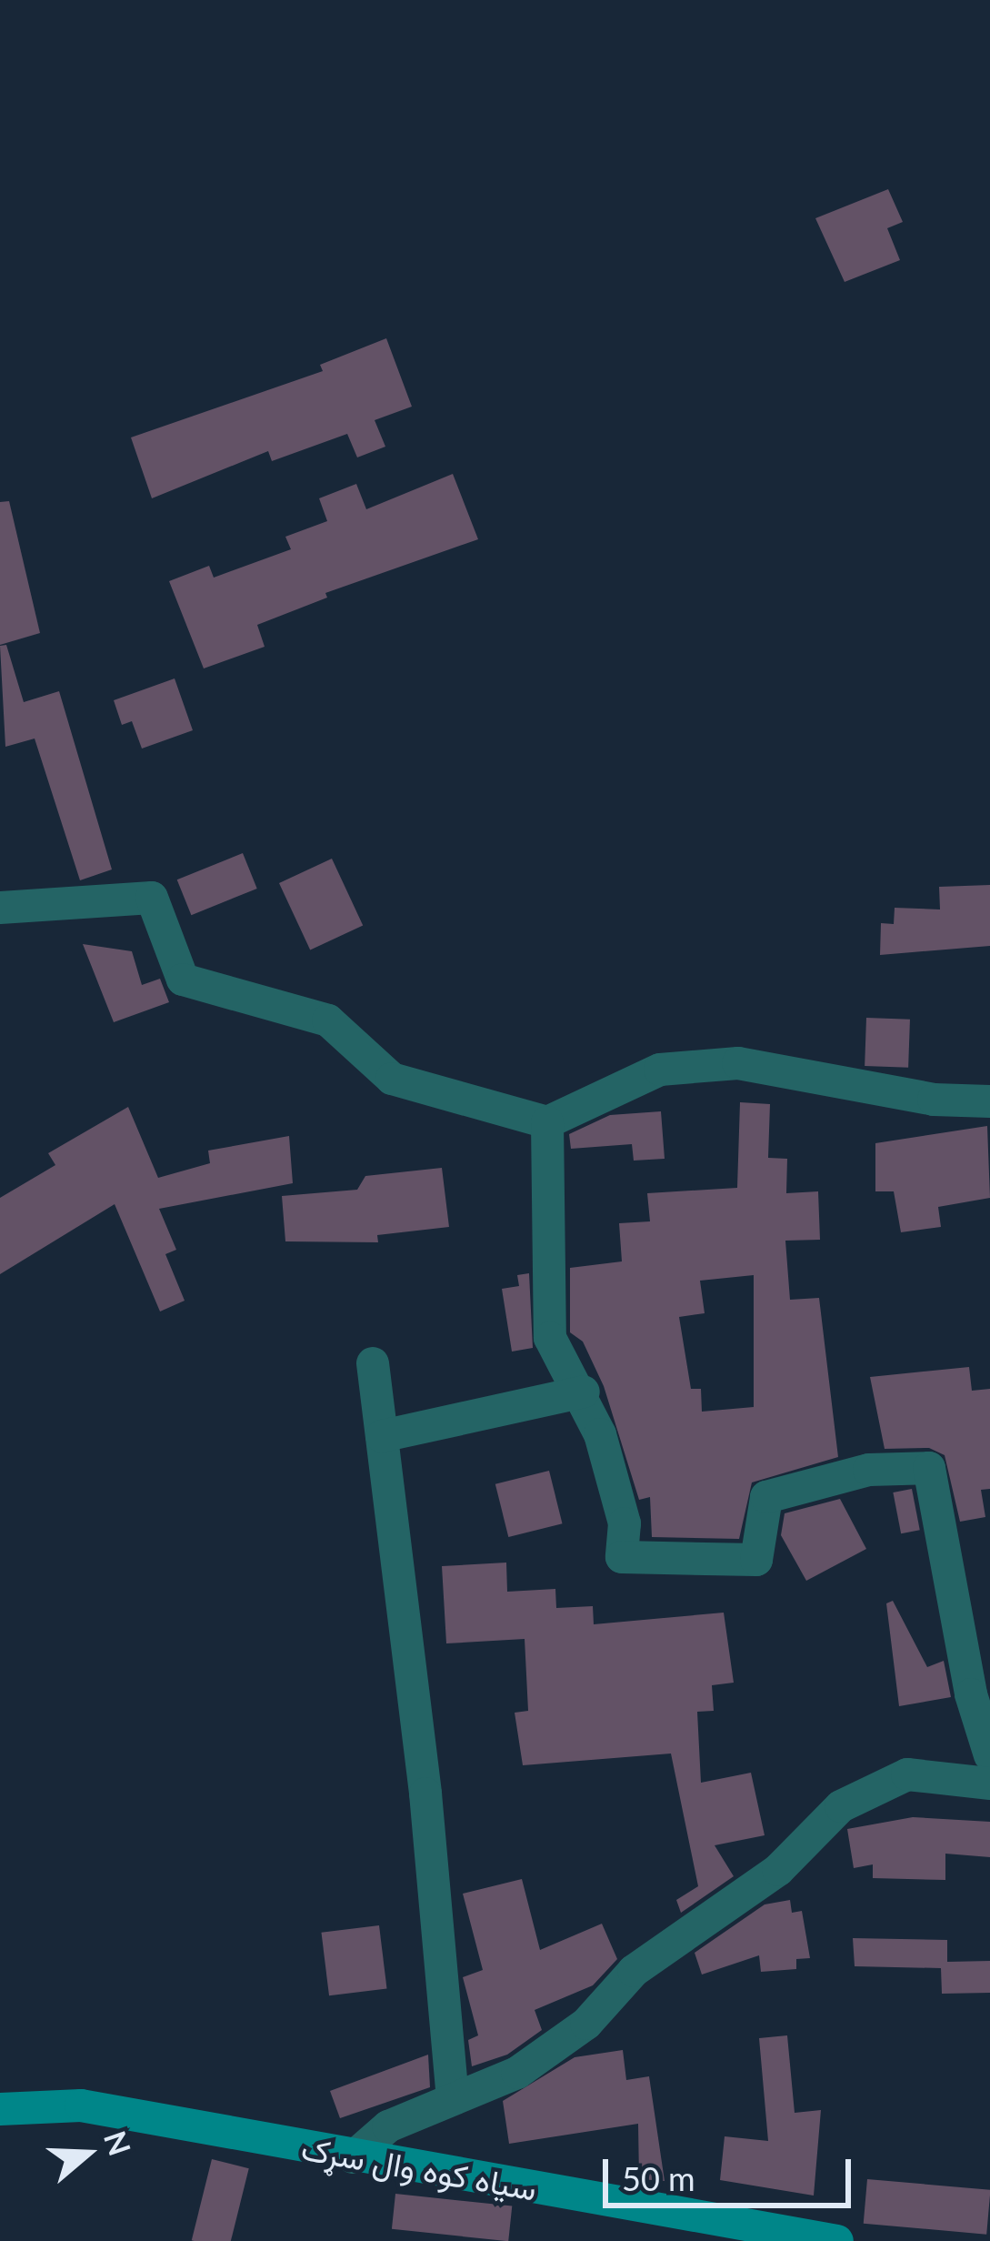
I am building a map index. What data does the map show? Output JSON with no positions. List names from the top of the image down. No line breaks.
{"streets":{"street":["سیاه کوه وال سړک"]},"scale_bar":"50 m","north":"right"}
